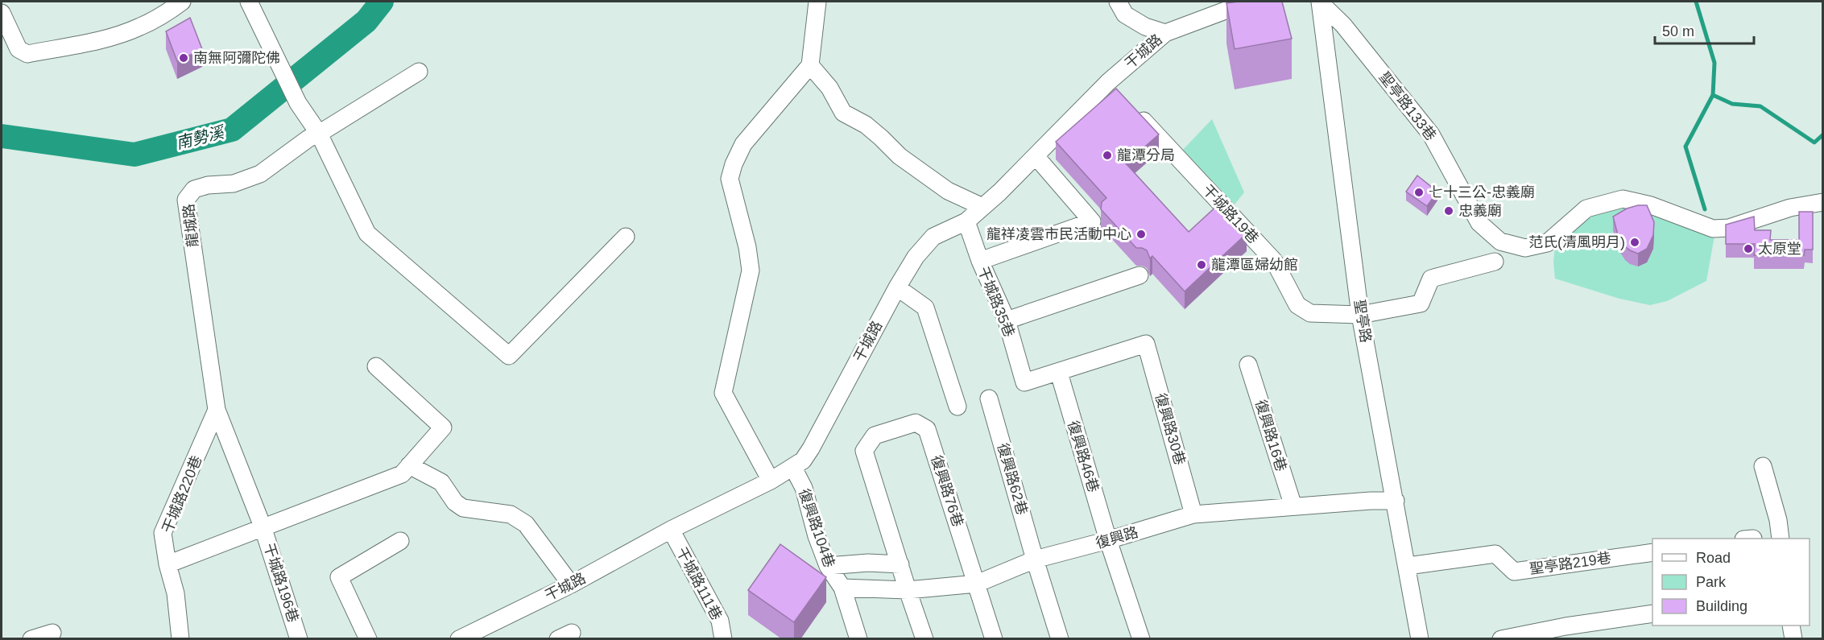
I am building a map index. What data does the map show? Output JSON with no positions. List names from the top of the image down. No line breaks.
{"streets":{"street":["干城路","聖亭路133巷","干城路19巷","龍城路","干城路35巷","聖亭路","復興路30巷","復興路16巷","復興路46巷","復興路62巷","復興路76巷","干城路220巷","復興路104巷","復興路","聖亭路219巷","干城路196巷","干城路111巷"]},"crossings":[["干城路","干城路35巷"],["干城路","復興路104巷"],["干城路","干城路111巷"],["聖亭路133巷","聖亭路"],["干城路19巷","聖亭路"],["龍城路","干城路220巷"],["龍城路","干城路196巷"],["干城路35巷","復興路30巷"],["干城路35巷","復興路46巷"],["聖亭路","復興路"],["聖亭路","聖亭路219巷"],["復興路30巷","復興路46巷"],["復興路30巷","復興路"],["復興路16巷","復興路"],["復興路46巷","復興路"],["復興路62巷","復興路"],["復興路76巷","復興路"],["復興路104巷","復興路"]],"water":["南勢溪"],"places":["南無阿彌陀佛","龍潭分局","七十三公-忠義廟","忠義廟","龍祥凌雲市民活動中心","范氏(清風明月)","太原堂","龍潭區婦幼館"],"legend":["Road","Park","Building"],"scale_bar":"50 m"}
